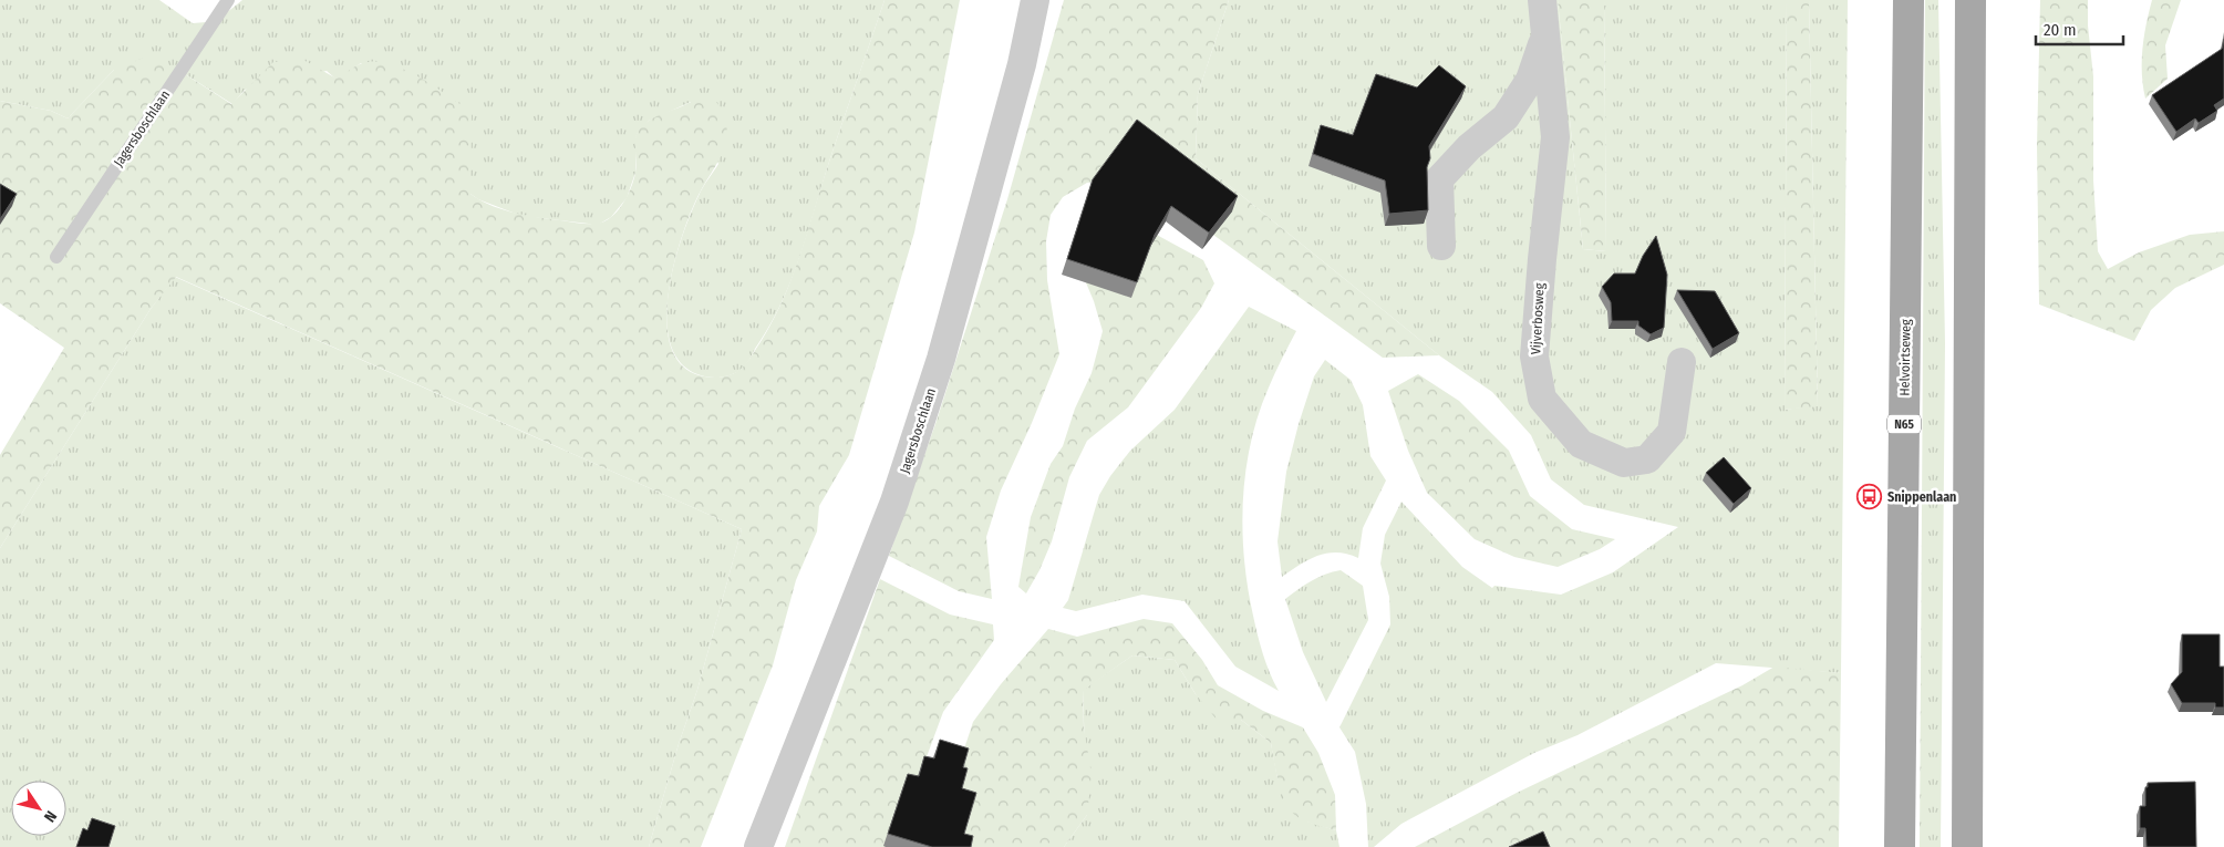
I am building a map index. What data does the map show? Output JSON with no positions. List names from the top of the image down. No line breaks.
{"streets":{"main road":["Helvoirtseweg","N65"],"street":["Jagersboschlaan","Vijverbosweg"]},"places":{"bus stop":["Snippenlaan"]},"scale_bar":"20 m","north":"bottom right"}
